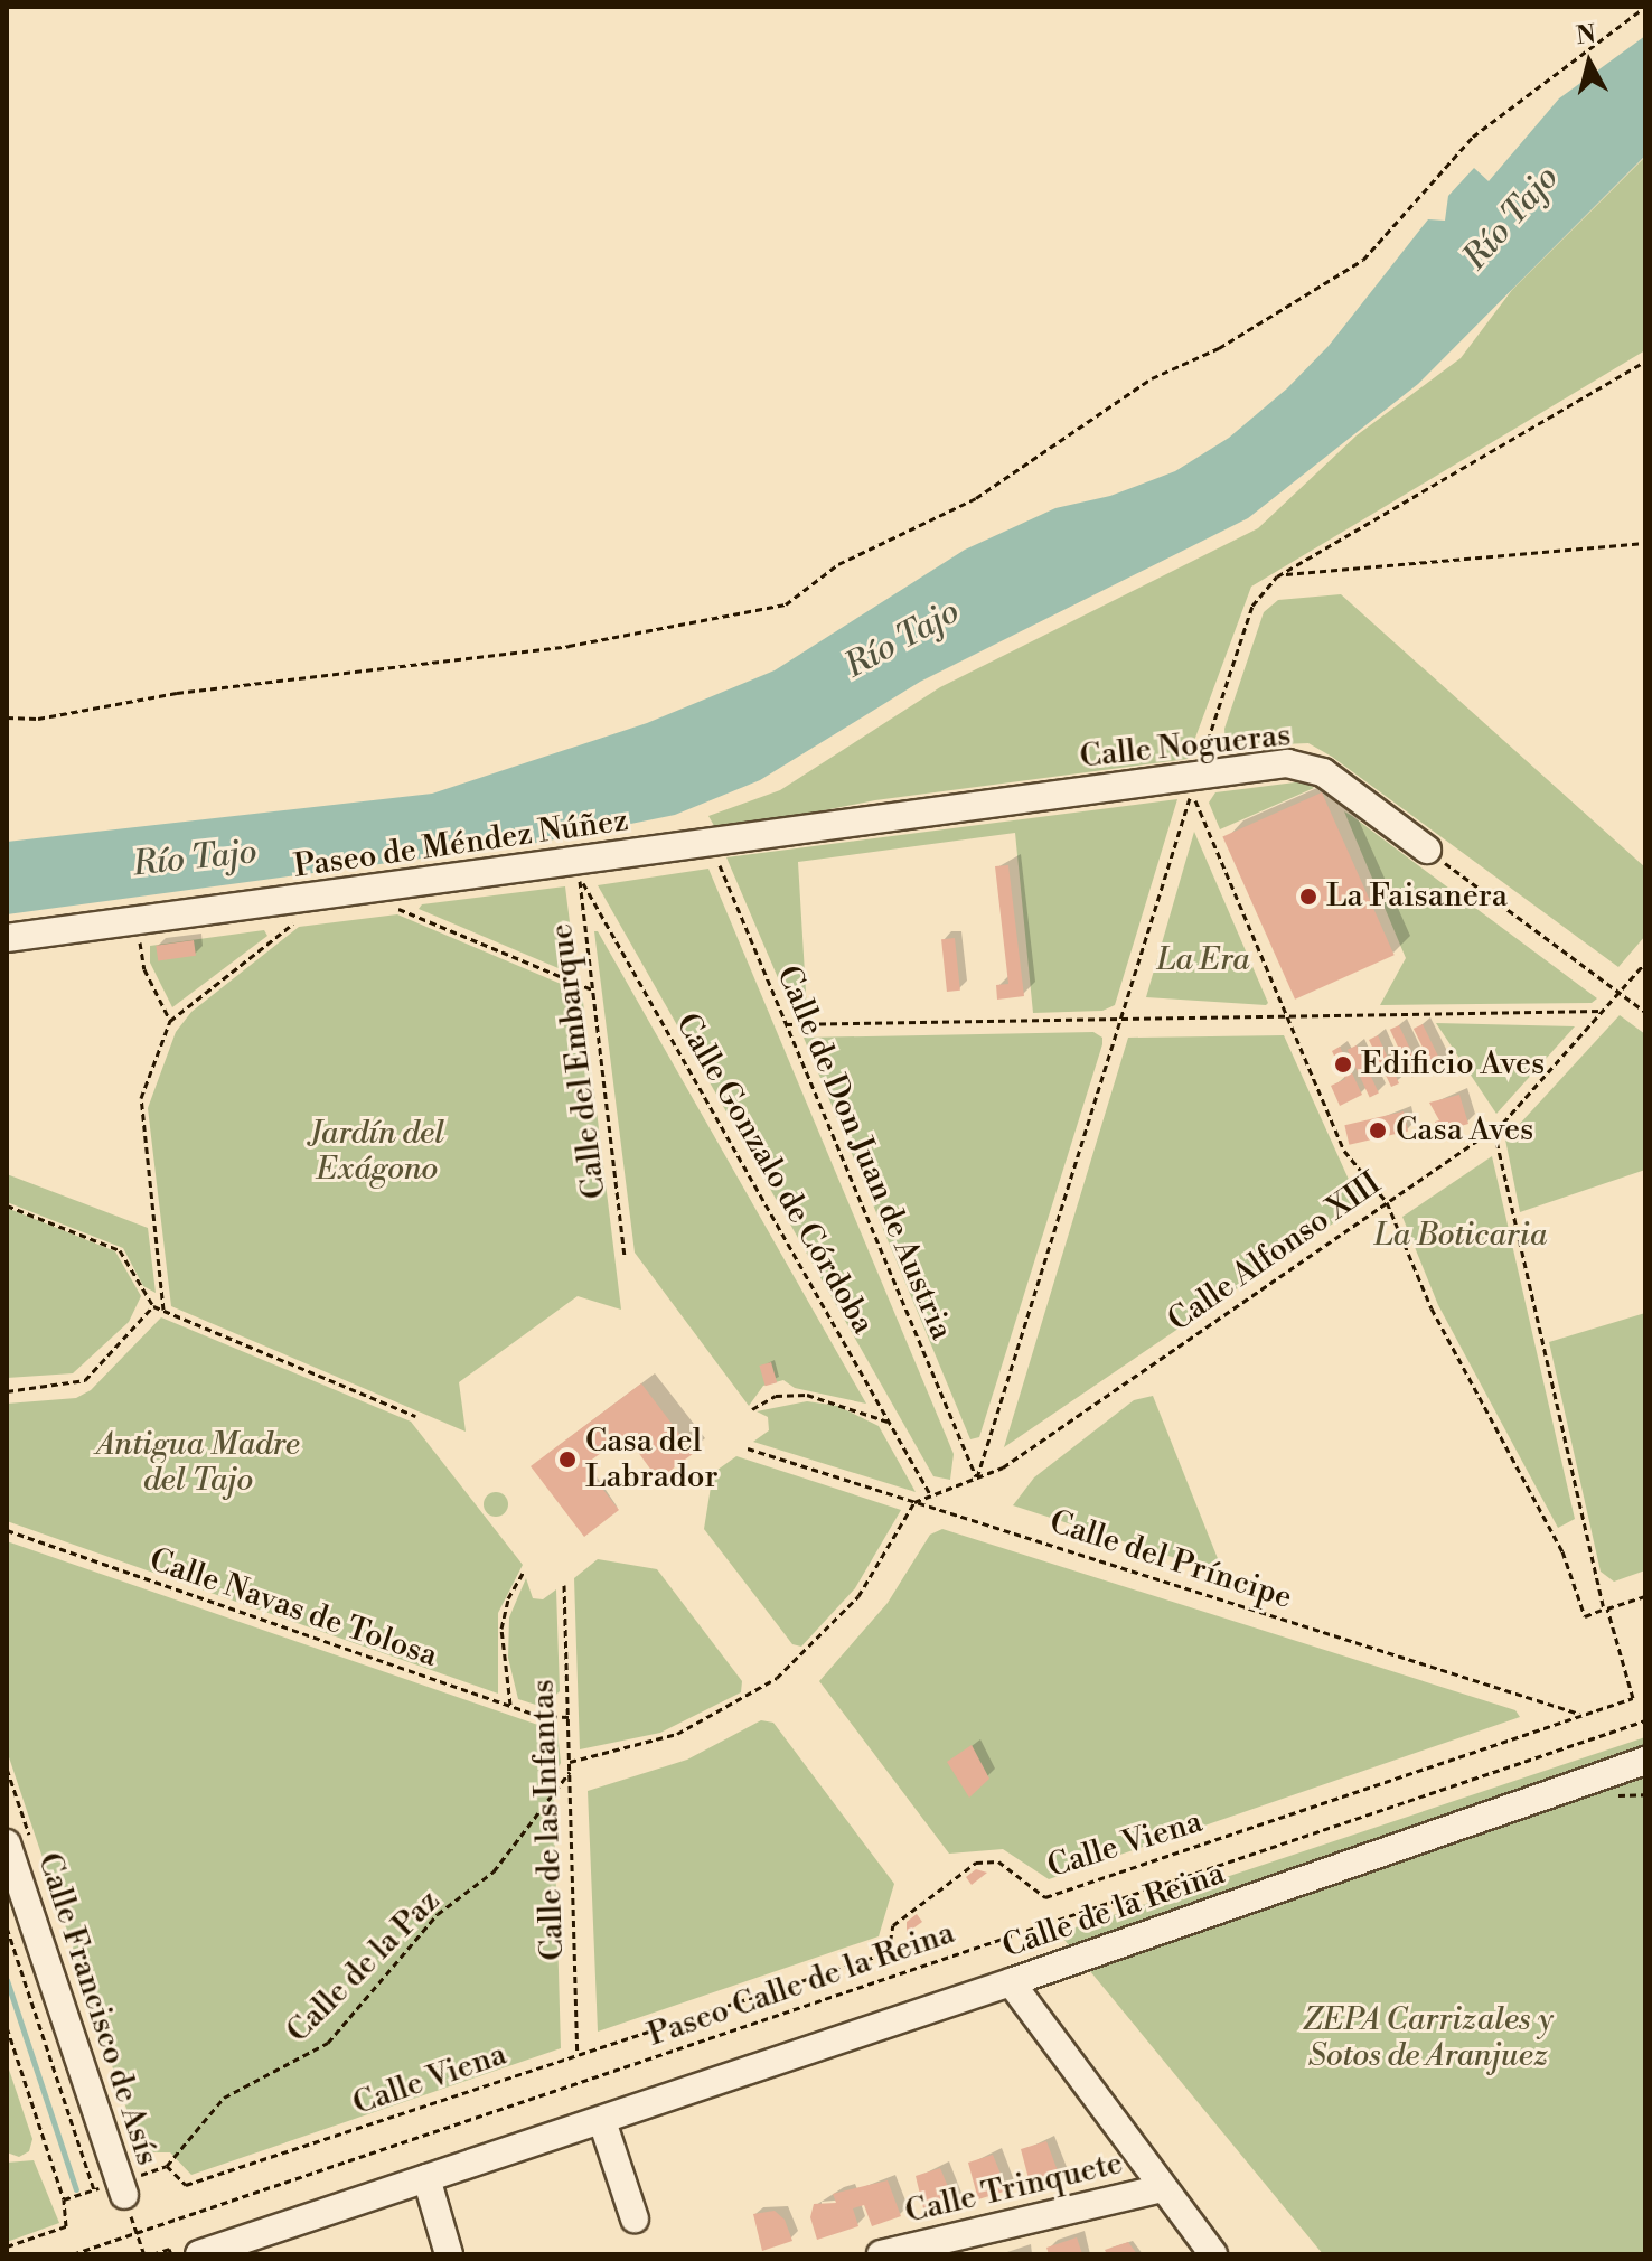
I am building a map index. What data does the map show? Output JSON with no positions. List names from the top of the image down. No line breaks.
{"streets":{"street":["Calle Nogueras","Paseo de Méndez Núñez","Calle de la Reina","Calle Francisco de Asís","Calle Trinquete"],"path":["Calle del Embarque","Calle de Don Juan de Austria","Calle Gonzalo de Córdoba","Calle Alfonso XIII","Calle del Príncipe","Calle Navas de Tolosa","Calle de las Infantas","Calle Viena","Calle de la Paz","Paseo Calle de la Reina"]},"crossings":[["Calle Nogueras","Paseo de Méndez Núñez"],["Calle Nogueras","Calle de Don Juan de Austria"],["Paseo de Méndez Núñez","Calle de Don Juan de Austria"],["Calle del Embarque","Calle Gonzalo de Córdoba"],["Calle de Don Juan de Austria","Calle Alfonso XIII"],["Calle Gonzalo de Córdoba","Calle Alfonso XIII"],["Calle Alfonso XIII","Calle del Príncipe"],["Calle del Príncipe","Calle Viena"],["Calle Navas de Tolosa","Calle de las Infantas"],["Calle de las Infantas","Calle Viena"],["Calle de las Infantas","Calle de la Paz"],["Calle Viena","Calle de la Paz"],["Calle de la Reina","Calle Trinquete"]],"water":["Río Tajo"],"parks":["La Era","Jardín del Exágono","La Boticaria","Antigua Madre del Tajo","ZEPA Carrizales y Sotos de Aranjuez"],"places":["La Faisanera","Edificio Aves","Casa Aves","Casa del Labrador"],"north":"top"}
